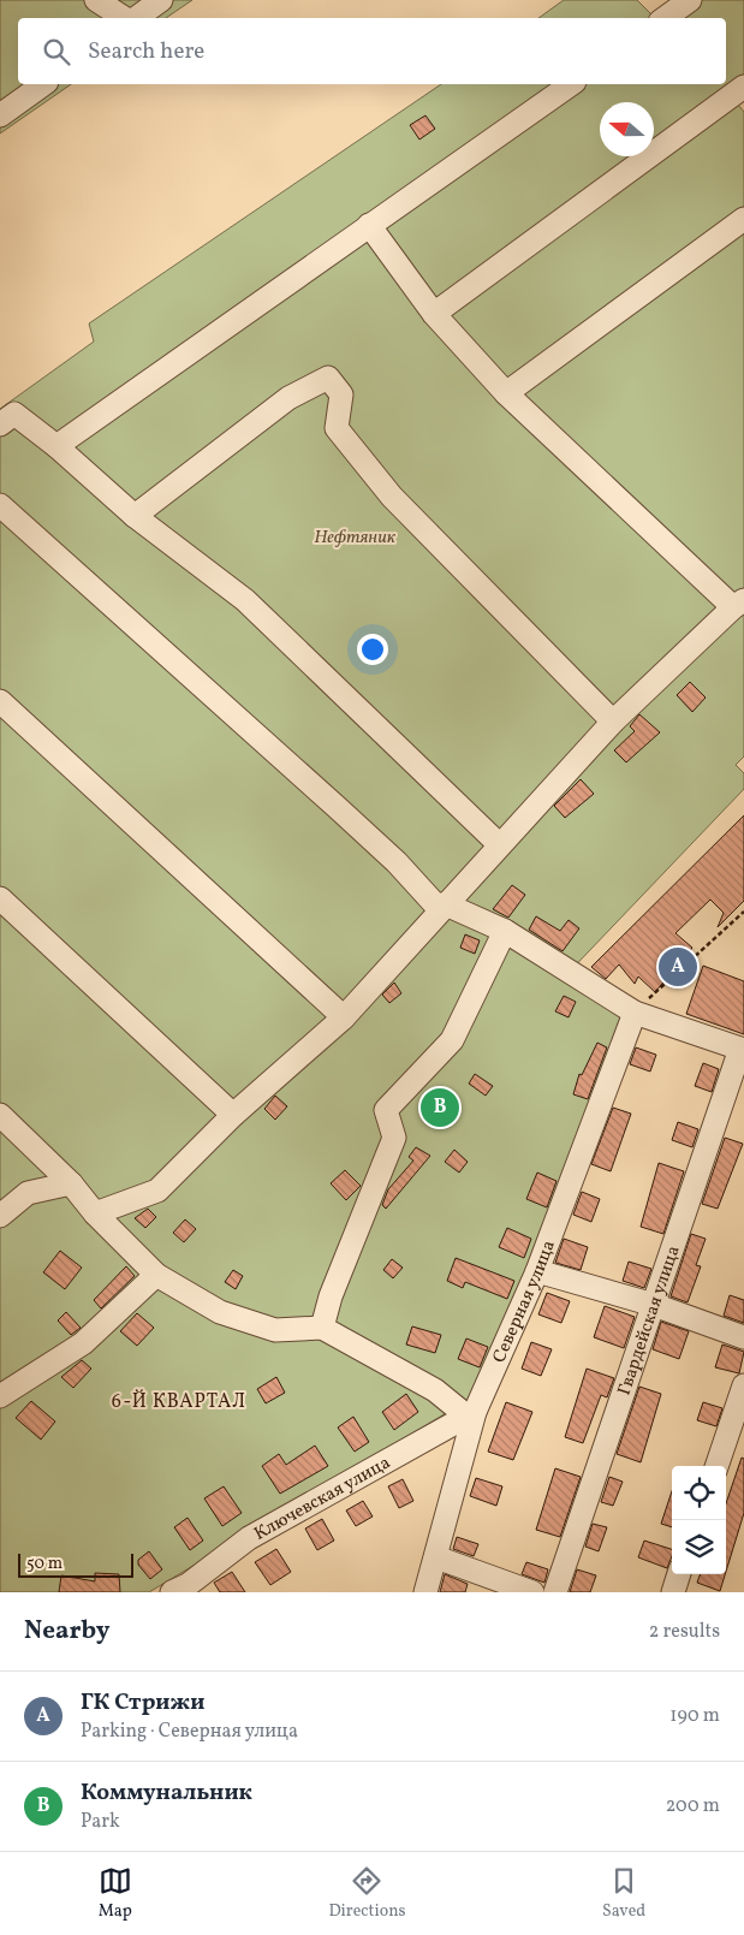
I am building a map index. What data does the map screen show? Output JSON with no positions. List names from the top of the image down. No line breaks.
{"streets":{"street":["Северная улица","Гвардейская улица","Ключевская улица"]},"crossings":[["Северная улица","Ключевская улица"]],"districts":["6-Й КВАРТАЛ"],"parks":["Нефтяник"],"scale_bar":"50 m","north":"left","page":{"search":"Search here","pins":["A","B"],"scale":"50 m","heading":["Nearby","2 results"],"list":[{"mark":"A","name":"ГК Стрижи","note":"Parking · Северная улица","value":"190 m"},{"mark":"B","name":"Коммунальник","note":"Park","value":"200 m"}],"nav":["Map","Directions","Saved"]}}
